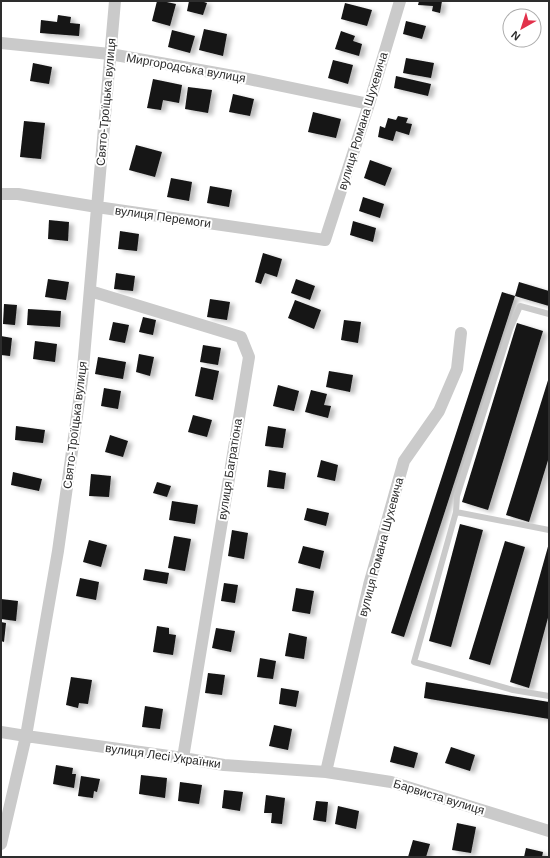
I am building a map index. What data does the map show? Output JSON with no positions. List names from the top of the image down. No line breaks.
{"streets":{"street":["Миргородська вулиця","Свято-Троїцька вулиця","вулиця Романа Шухевича","вулиця Перемоги","вулиця Багратіона","вулиця Лесі Українки","Барвиста вулиця"]},"crossings":[["Миргородська вулиця","Свято-Троїцька вулиця"],["Миргородська вулиця","вулиця Романа Шухевича"],["Свято-Троїцька вулиця","вулиця Перемоги"],["Свято-Троїцька вулиця","вулиця Багратіона"],["Свято-Троїцька вулиця","вулиця Лесі Українки"],["вулиця Романа Шухевича","вулиця Перемоги"],["вулиця Романа Шухевича","вулиця Лесі Українки"],["вулиця Романа Шухевича","Барвиста вулиця"],["вулиця Багратіона","вулиця Лесі Українки"],["вулиця Лесі Українки","Барвиста вулиця"]],"north":"bottom left"}
